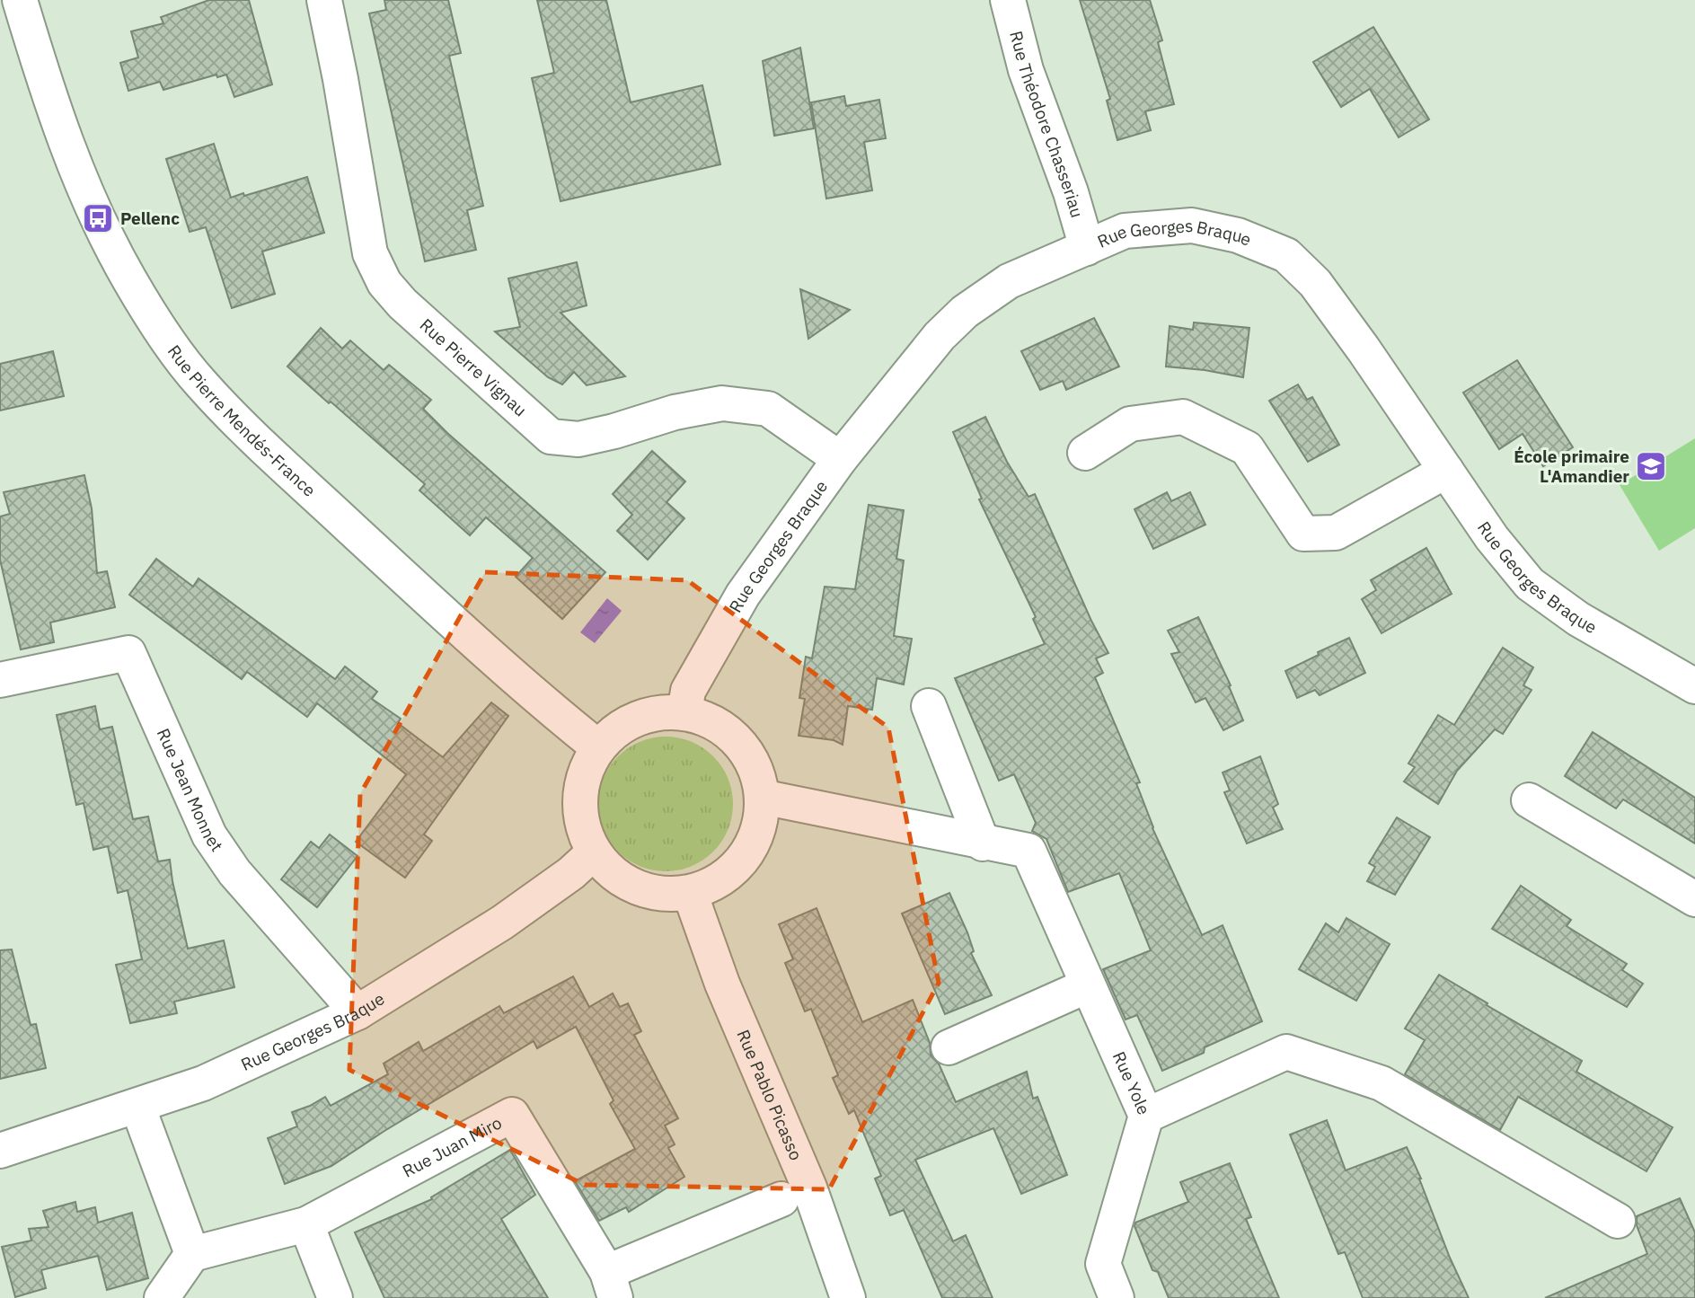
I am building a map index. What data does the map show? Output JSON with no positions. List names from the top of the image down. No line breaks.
{"streets":{"street":["Rue Théodore Chasseriau","Rue Georges Braque","Rue Pierre Vignau","Rue Pierre Mendés-France","Rue Jean Monnet","Rue Yole","Rue Pablo Picasso","Rue Juan Miro"]},"crossings":[["Rue Théodore Chasseriau","Rue Georges Braque"],["Rue Georges Braque","Rue Pierre Vignau"],["Rue Georges Braque","Rue Pierre Mendés-France"],["Rue Georges Braque","Rue Jean Monnet"],["Rue Georges Braque","Rue Yole"],["Rue Georges Braque","Rue Pablo Picasso"],["Rue Pierre Mendés-France","Rue Yole"],["Rue Pierre Mendés-France","Rue Pablo Picasso"],["Rue Yole","Rue Pablo Picasso"]],"places":{"bus stop":["Pellenc"],"school or university":["École primaire L'Amandier"]}}
